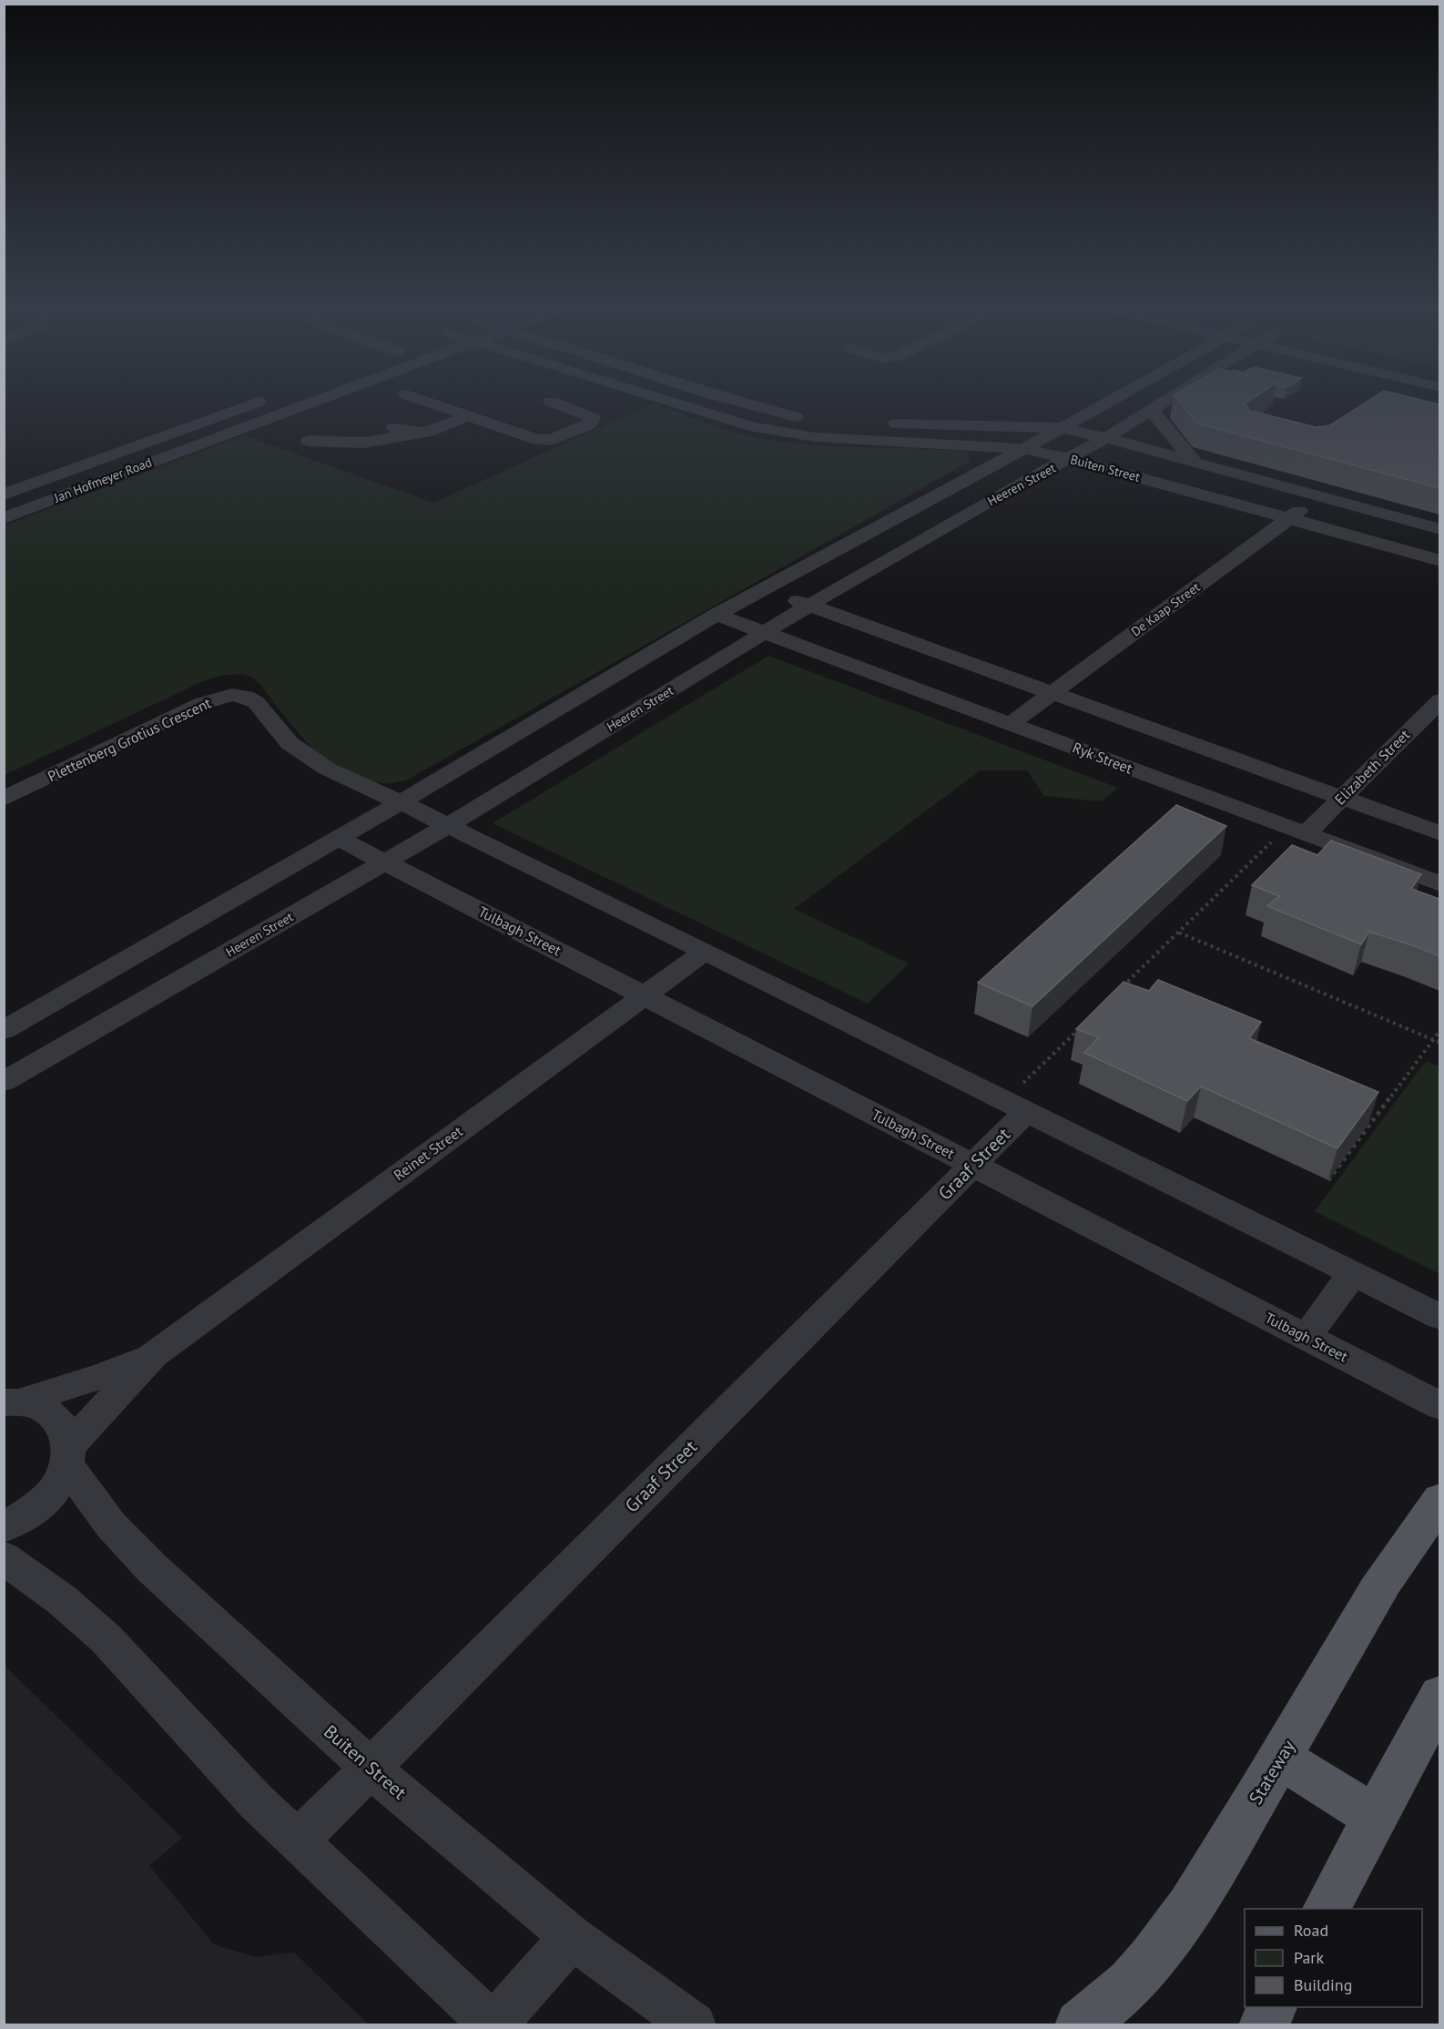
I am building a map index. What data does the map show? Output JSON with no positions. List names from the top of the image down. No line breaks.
{"streets":{"main road":["Stateway"],"street":["Buiten Street","Jan Hofmeyer Road","Heeren Street","De Kaap Street","Plettenberg Grotius Crescent","Ryk Street","Elizabeth Street","Tulbagh Street","Reinet Street","Graaf Street"]},"crossings":[["Buiten Street","Heeren Street"],["Buiten Street","De Kaap Street"],["Buiten Street","Reinet Street"],["Buiten Street","Graaf Street"],["Heeren Street","Plettenberg Grotius Crescent"],["Heeren Street","Ryk Street"],["Heeren Street","Tulbagh Street"],["De Kaap Street","Ryk Street"],["Ryk Street","Elizabeth Street"],["Tulbagh Street","Reinet Street"],["Tulbagh Street","Graaf Street"]],"legend":["Road","Park","Building"]}
